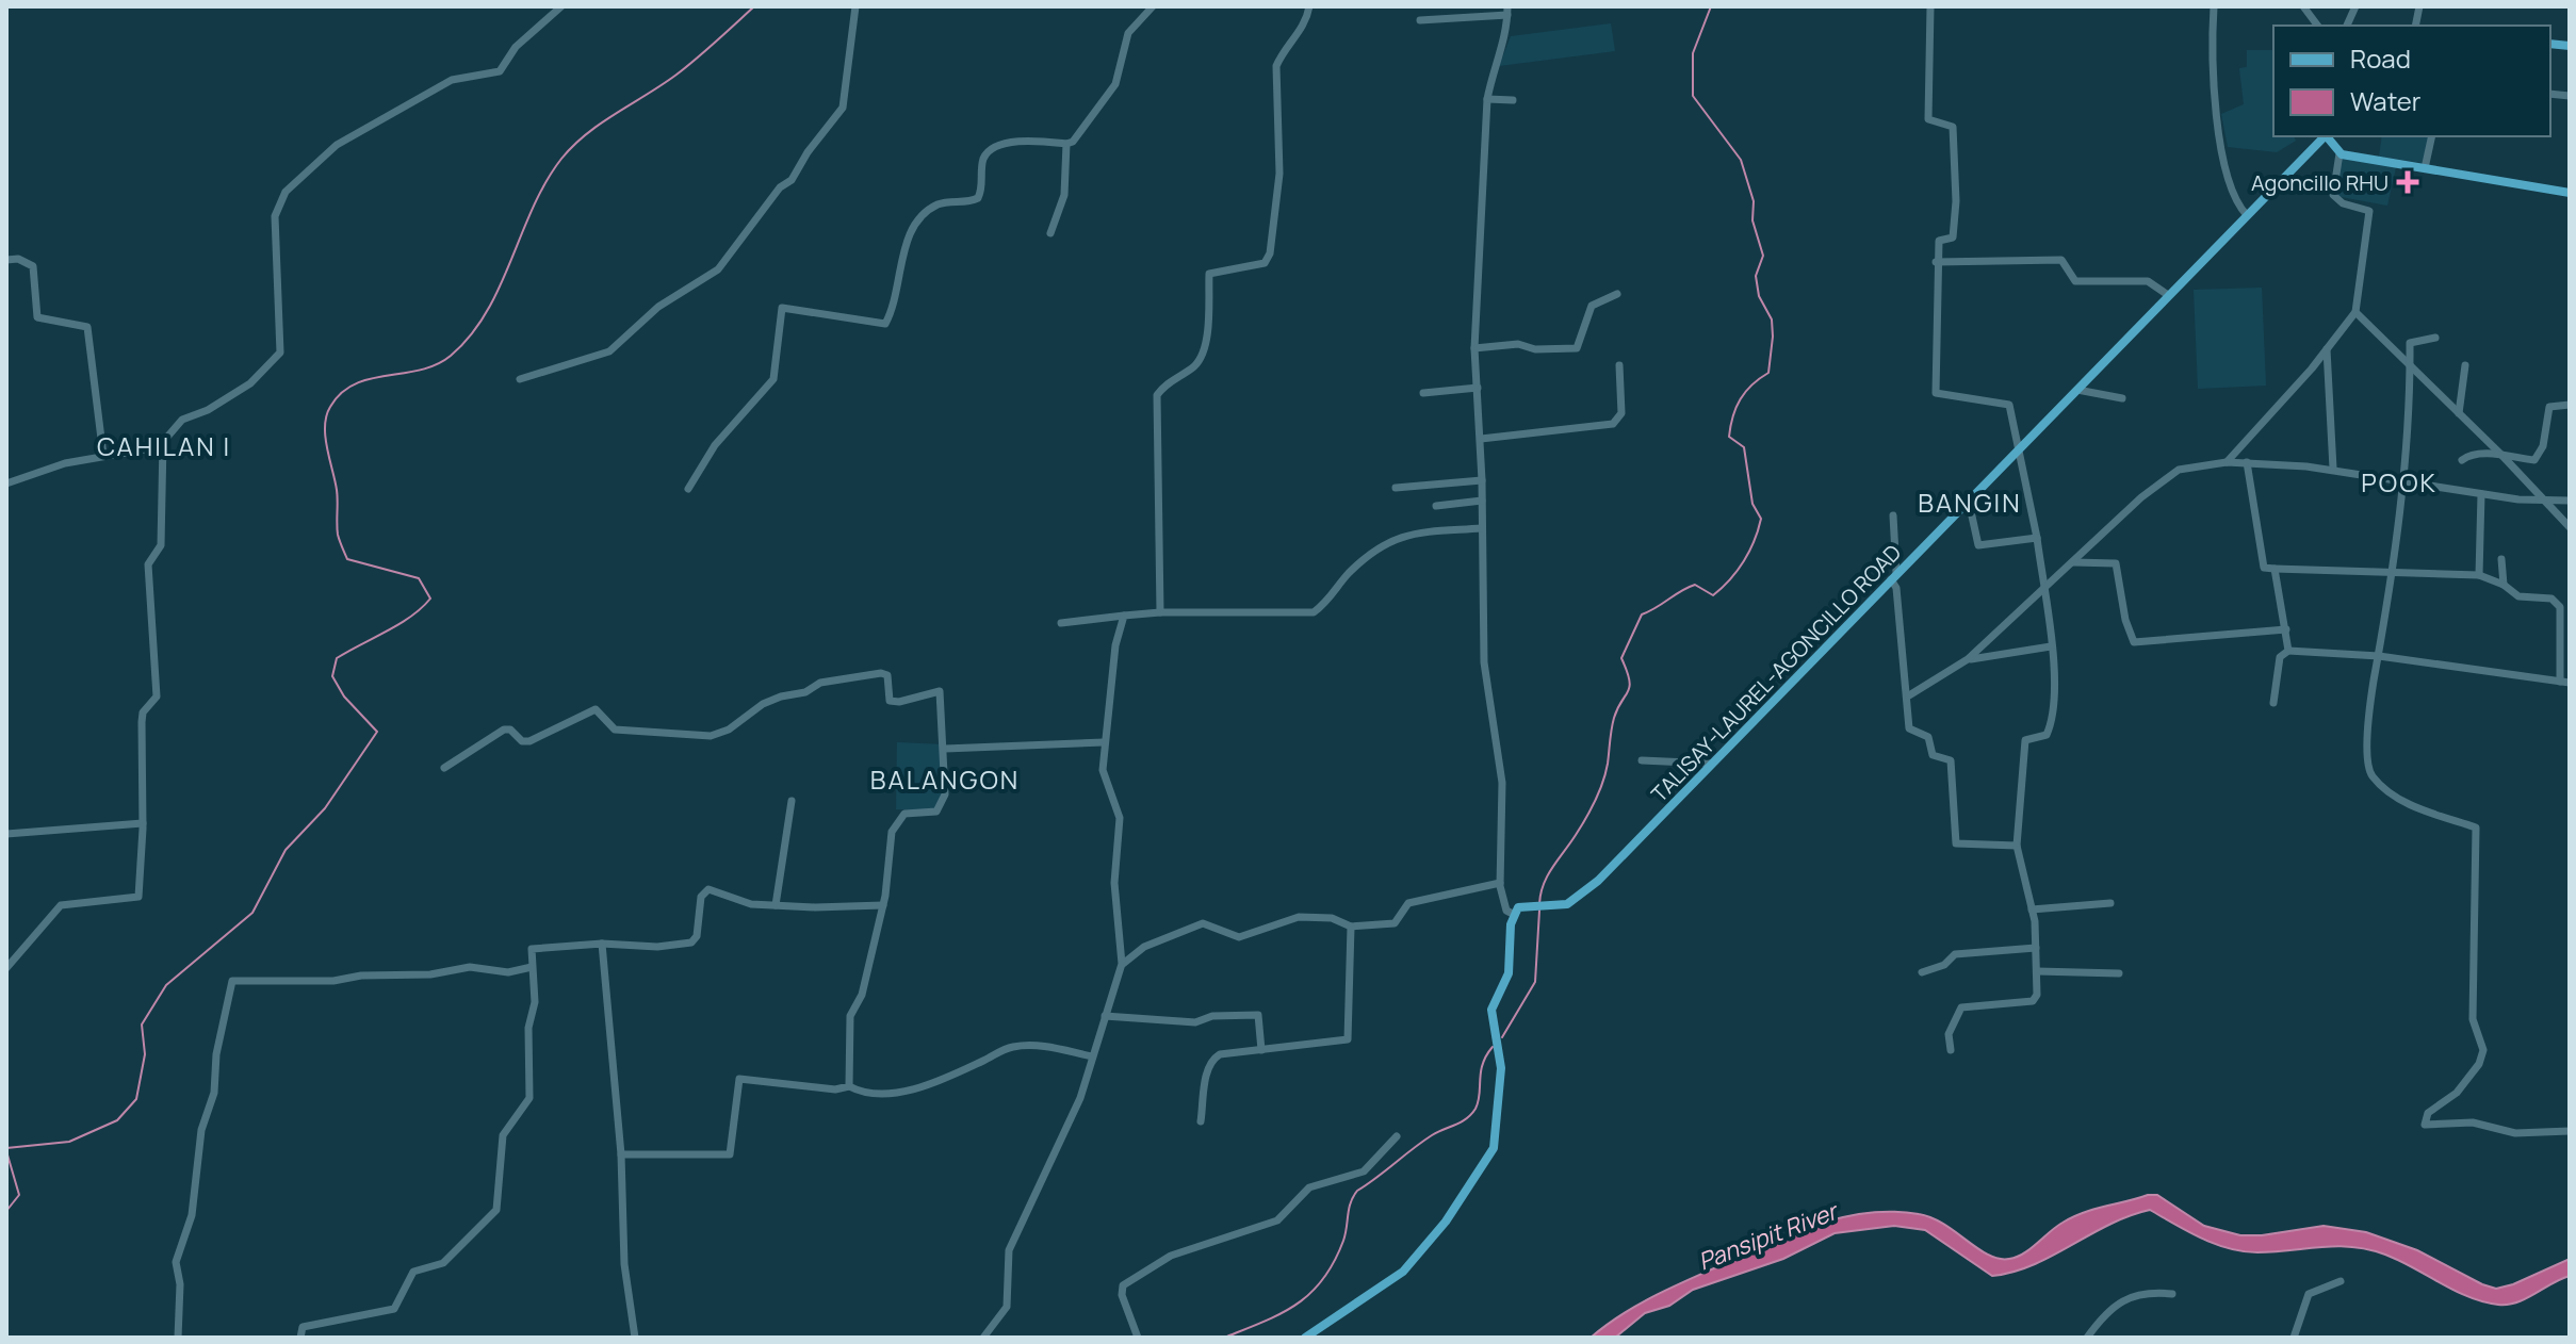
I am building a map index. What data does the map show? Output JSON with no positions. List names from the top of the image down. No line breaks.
{"streets":{"main road":["TALISAY-LAUREL-AGONCILLO ROAD"]},"districts":["CAHILAN I","POOK","BANGIN","BALANGON"],"water":["Pansipit River"],"places":{"health":["Agoncillo RHU"]},"legend":["Road","Water"]}
